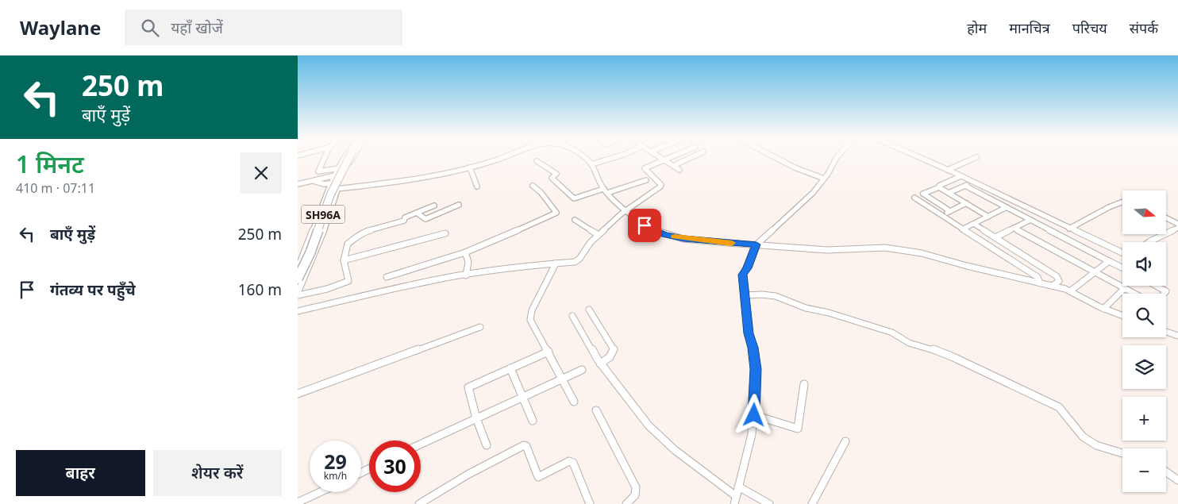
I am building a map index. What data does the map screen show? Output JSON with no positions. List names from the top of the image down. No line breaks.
{"streets":{"main road":["SH96A"]},"north":"right","page":{"header":"Waylane","search":"यहाँ खोजें","nav":["होम","मानचित्र","परिचय","संपर्क"],"turn":["250 m","बाएँ मुड़ें"],"heading":["1 मिनट","410 m · 07:11"],"map_buttons":["+","−"],"list":[{"name":"बाएँ मुड़ें","value":"250 m"},{"name":"गंतव्य पर पहुँचे","value":"160 m"}],"speed":"29 km/h","limit":"30","buttons":["बाहर","शेयर करें"]}}
